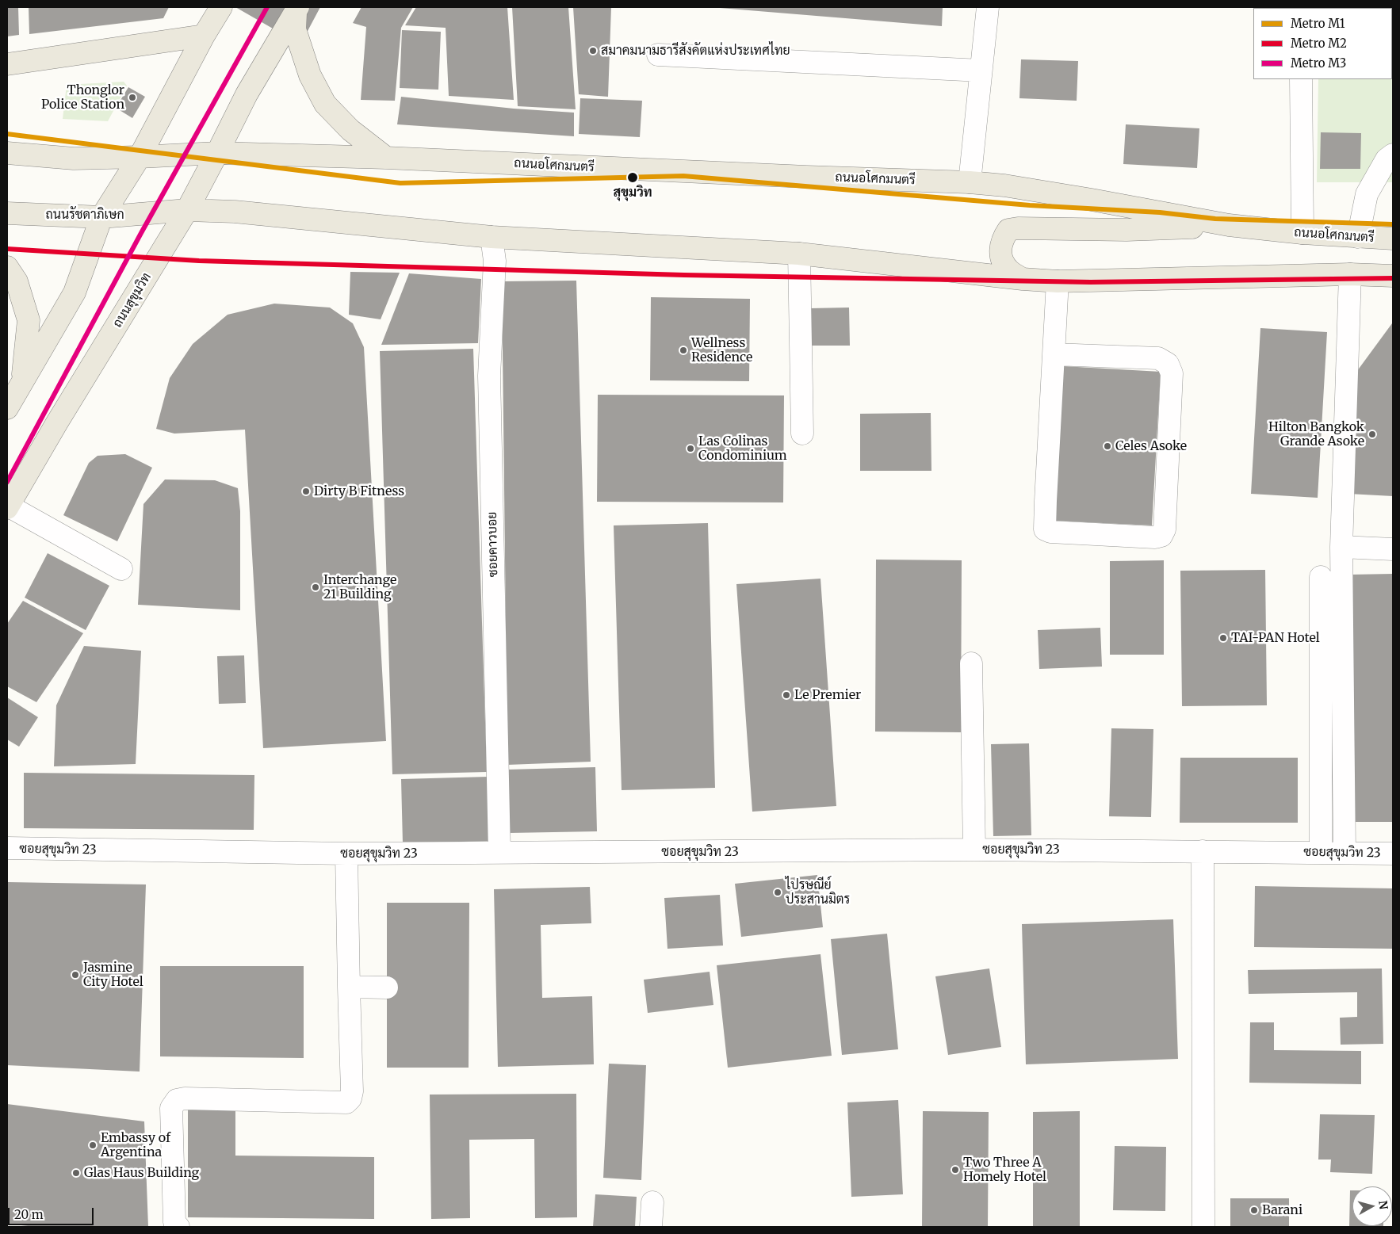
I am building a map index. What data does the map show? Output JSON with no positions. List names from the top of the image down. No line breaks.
{"streets":{"main road":["ถนนอโศกมนตรี","ถนนรัชดาภิเษก","ถนนสุขุมวิท"],"street":["ซอยคาวบอย","ซอยสุขุมวิท 23"]},"crossings":[["ถนนอโศกมนตรี","ถนนสุขุมวิท"],["ถนนรัชดาภิเษก","ถนนสุขุมวิท"],["ซอยคาวบอย","ซอยสุขุมวิท 23"]],"places":["สมาคมนามธารีสังคัตแห่งประเทศไทย","Thonglor Police Station","สุขุมวิท","Wellness Residence","Hilton Bangkok Grande Asoke","Celes Asoke","Las Colinas Condominium","Dirty B Fitness","Interchange 21 Building","TAI-PAN Hotel","Le Premier","ไปรษณีย์ ประสานมิตร","Jasmine City Hotel","Embassy of Argentina","Two Three A Homely Hotel","Glas Haus Building","Barani"],"lines":["metro line M3","metro line M1","metro line M2"],"legend":["Metro M1","Metro M2","Metro M3"],"scale_bar":"20 m","north":"right"}
